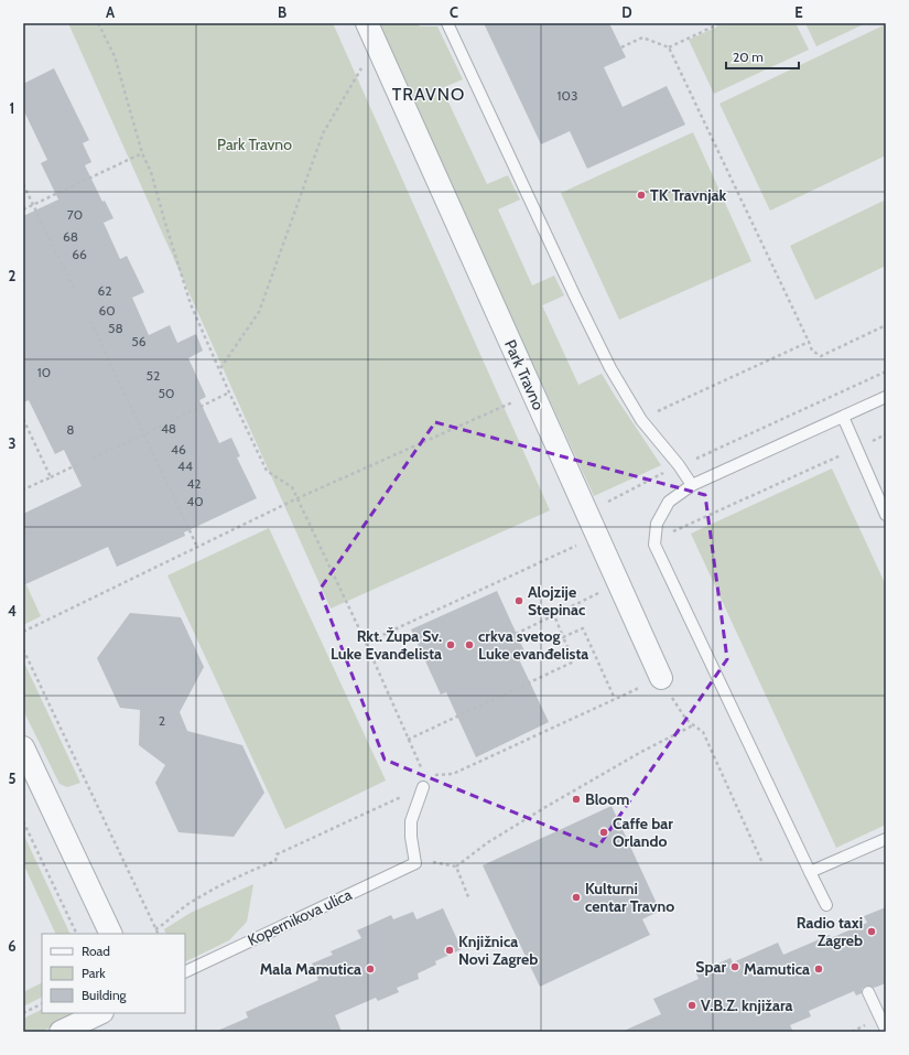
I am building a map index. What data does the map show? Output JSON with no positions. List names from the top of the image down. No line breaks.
{"streets":{"street":["Park Travno"],"lane":["Kopernikova ulica"]},"districts":["TRAVNO"],"parks":["Park Travno"],"places":["TK Travnjak","Alojzije Stepinac","Rkt. Župa Sv. Luke Evanđelista","crkva svetog Luke evanđelista","Bloom","Caffe bar Orlando","Kulturni centar Travno","Radio taxi Zagreb","Knjižnica Novi Zagreb","Spar","Mala Mamutica","Mamutica","V.B.Z. knjižara"],"house_numbers":["103","70","68","66","62","60","58","56","10","52","50","48","8","46","44","42","40","2"],"legend":["Road","Park","Building"],"scale_bar":"20 m","grid":{"columns":["A","B","C","D","E"],"rows":["1","2","3","4","5","6"]}}
